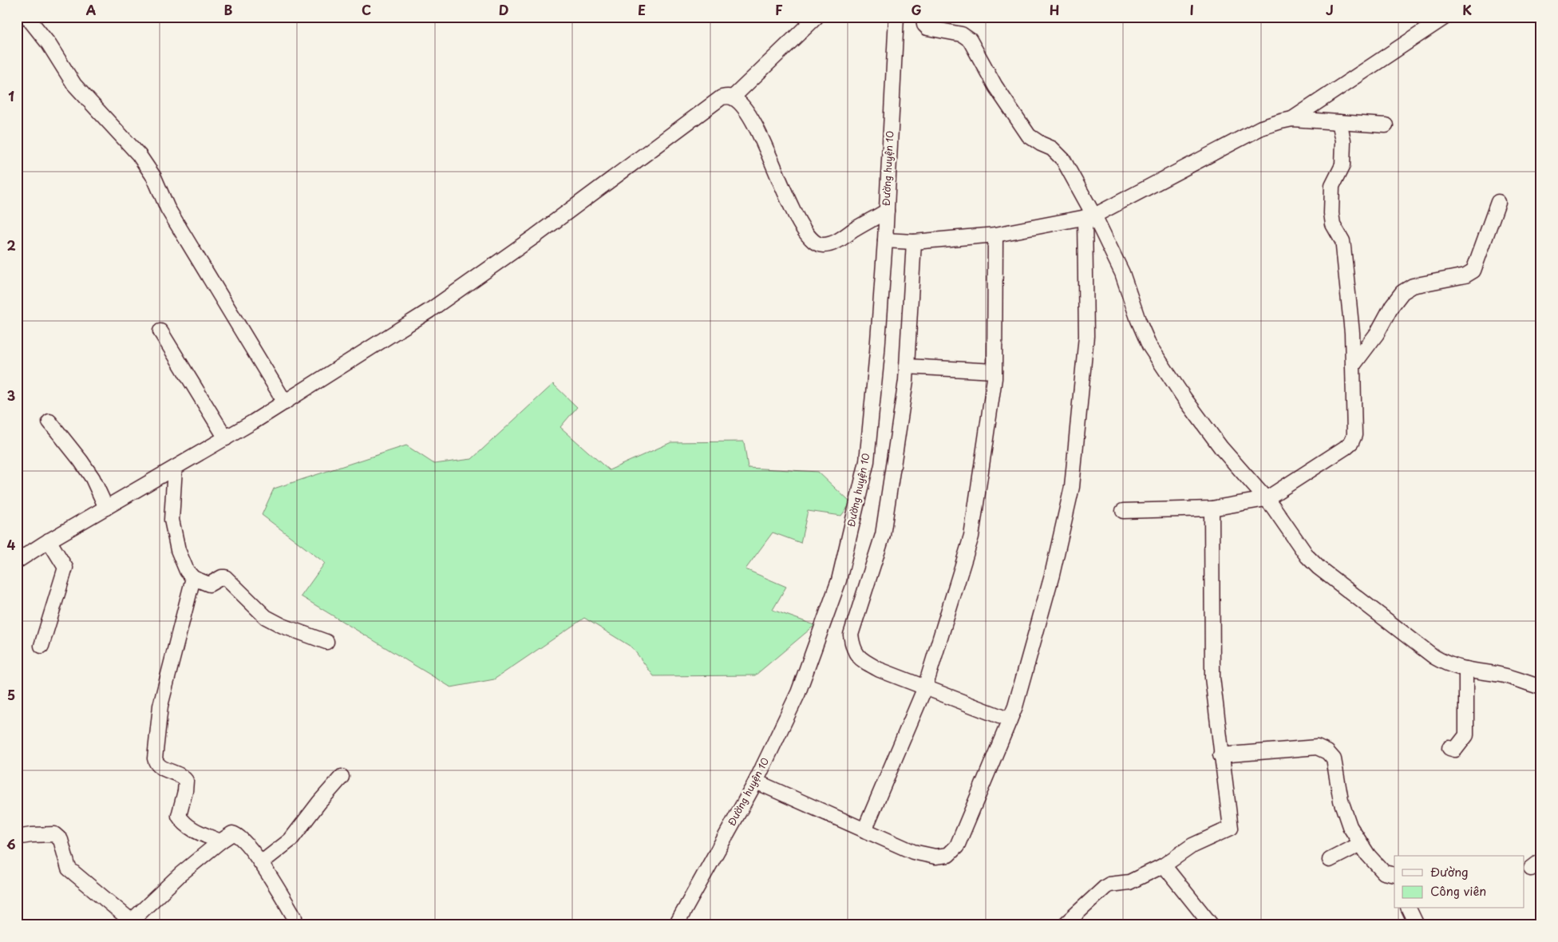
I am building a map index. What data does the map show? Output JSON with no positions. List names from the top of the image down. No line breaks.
{"streets":{"street":["Đường huyện 10"]},"legend":["Đường","Công viên"],"grid":{"columns":["A","B","C","D","E","F","G","H","I","J","K"],"rows":["1","2","3","4","5","6"]}}
